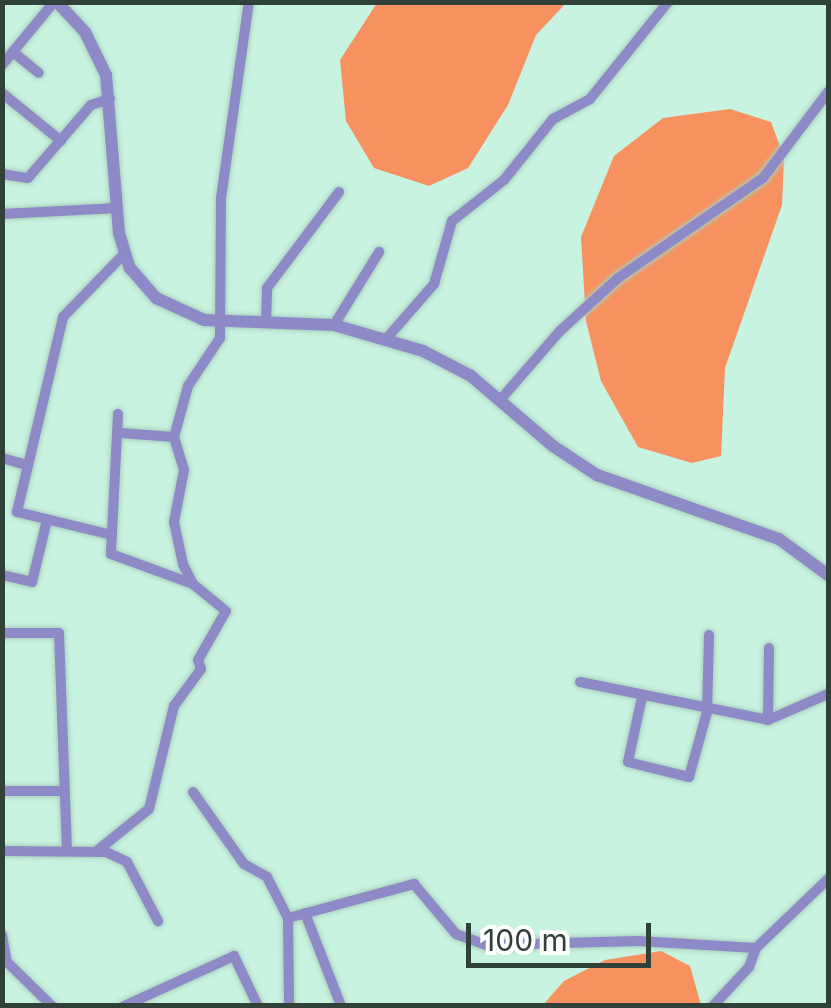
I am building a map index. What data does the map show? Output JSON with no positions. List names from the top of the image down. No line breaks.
{"scale_bar":"100 m"}
